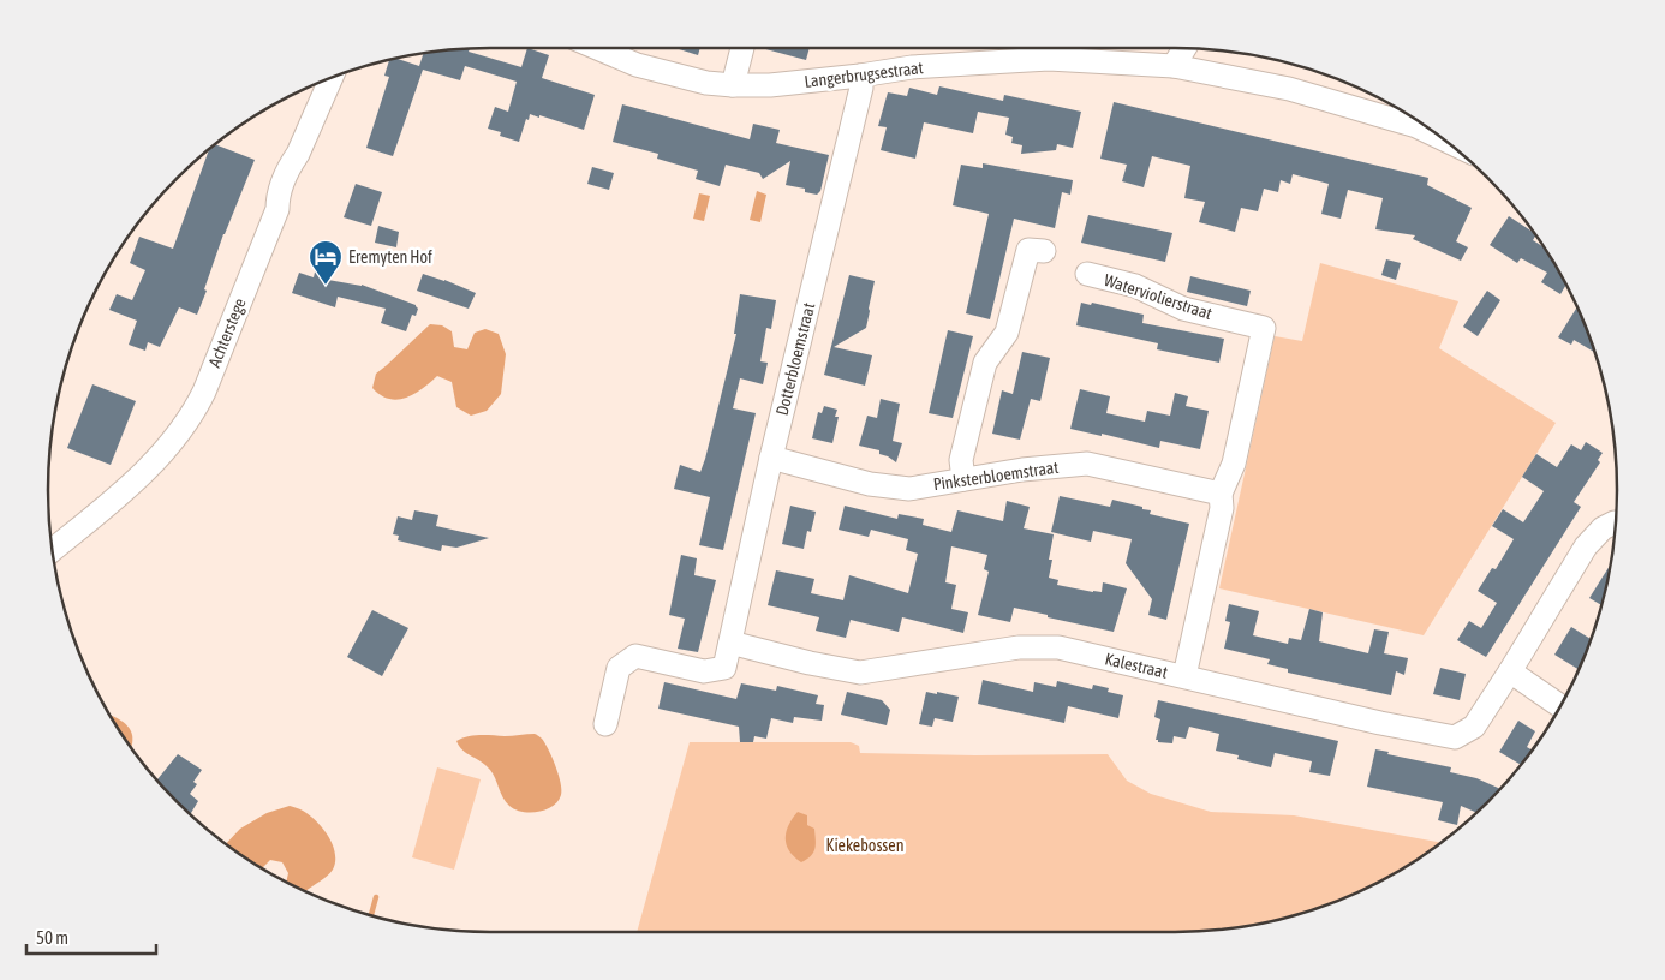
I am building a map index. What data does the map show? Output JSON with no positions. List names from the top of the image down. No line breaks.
{"streets":{"street":["Langerbrugsestraat","Waterviolierstraat","Achterstege","Dotterbloemstraat","Pinksterbloemstraat","Kalestraat"]},"crossings":[["Langerbrugsestraat","Dotterbloemstraat"],["Waterviolierstraat","Pinksterbloemstraat"],["Dotterbloemstraat","Pinksterbloemstraat"],["Dotterbloemstraat","Kalestraat"]],"parks":["Kiekebossen"],"places":{"hotel":["Eremyten Hof"]},"scale_bar":"50 m"}
